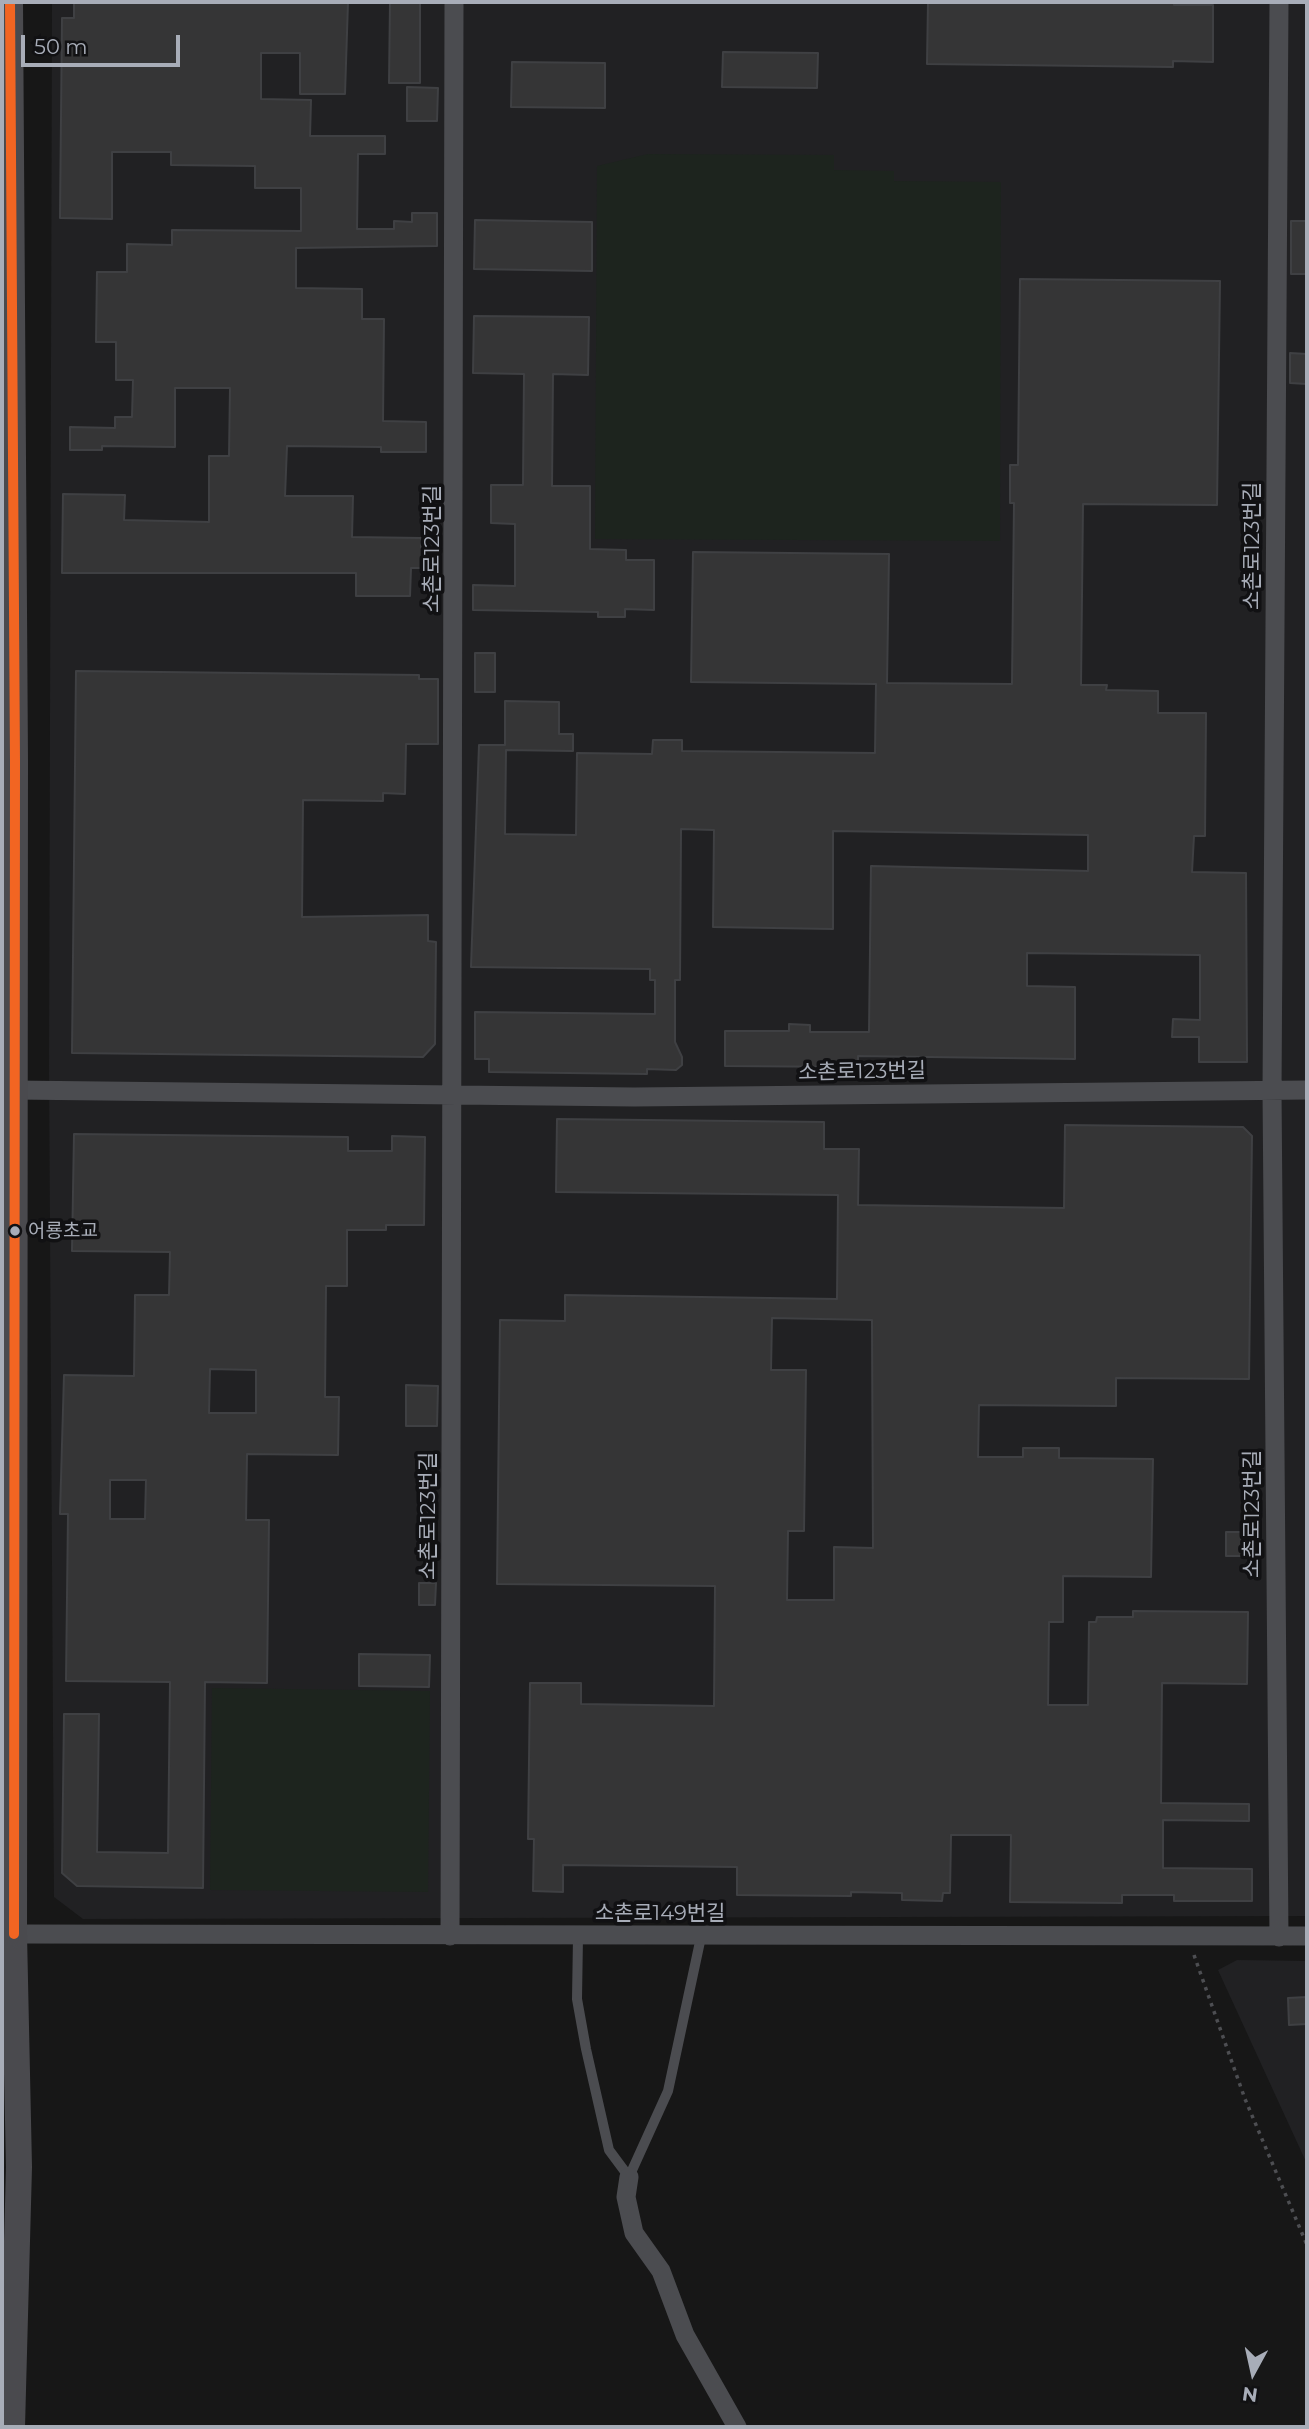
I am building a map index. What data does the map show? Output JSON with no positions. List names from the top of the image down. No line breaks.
{"streets":{"street":["소촌로123번길","소촌로149번길"]},"crossings":[["소촌로123번길","소촌로149번길"]],"places":["어룡초교"],"scale_bar":"50 m","north":"bottom"}
